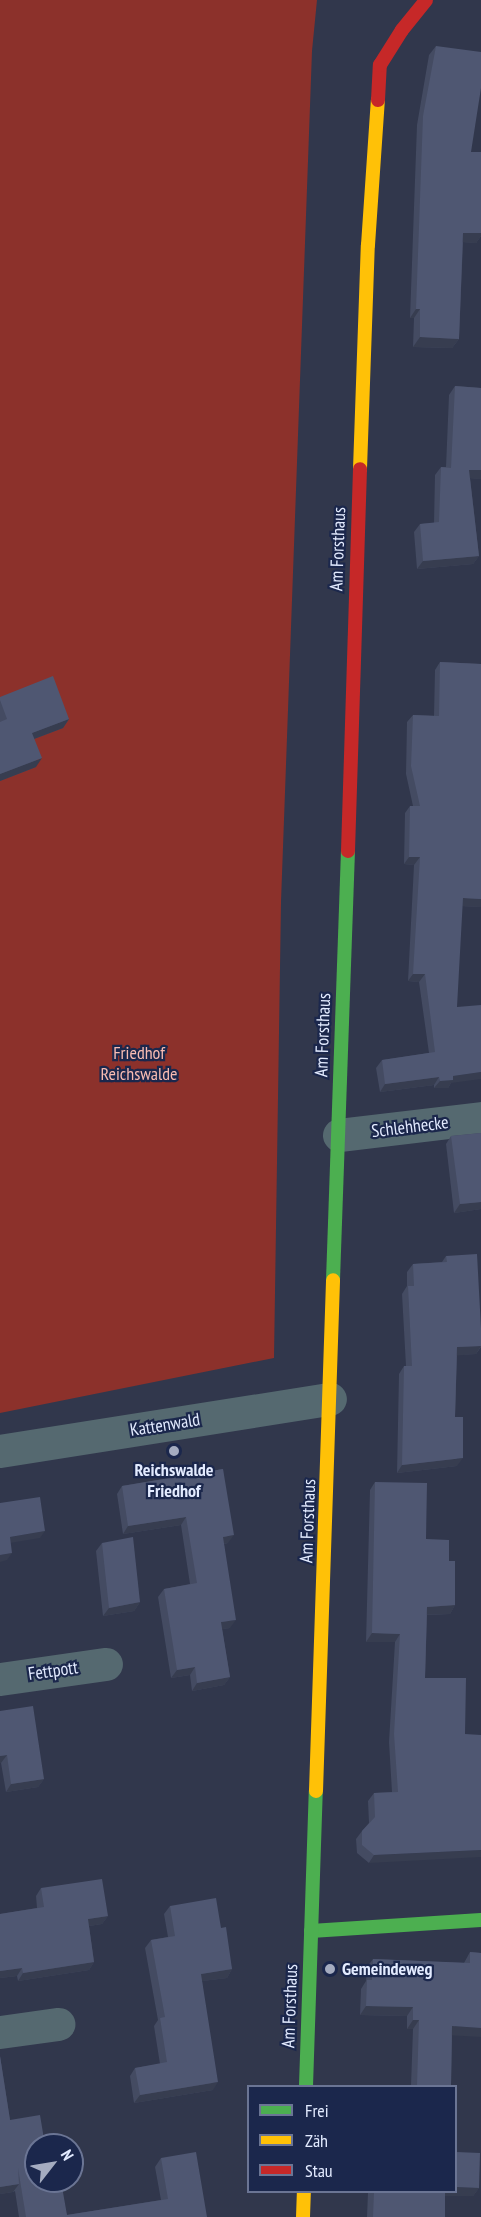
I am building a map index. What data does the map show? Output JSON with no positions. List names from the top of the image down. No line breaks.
{"streets":{"street":["Am Forsthaus","Schlehhecke","Kattenwald","Fettpott"]},"crossings":[["Am Forsthaus","Schlehhecke"],["Am Forsthaus","Kattenwald"]],"parks":["Friedhof Reichswalde"],"places":["Reichswalde Friedhof","Gemeindeweg"],"legend":["Frei","Zäh","Stau"],"north":"top right"}
